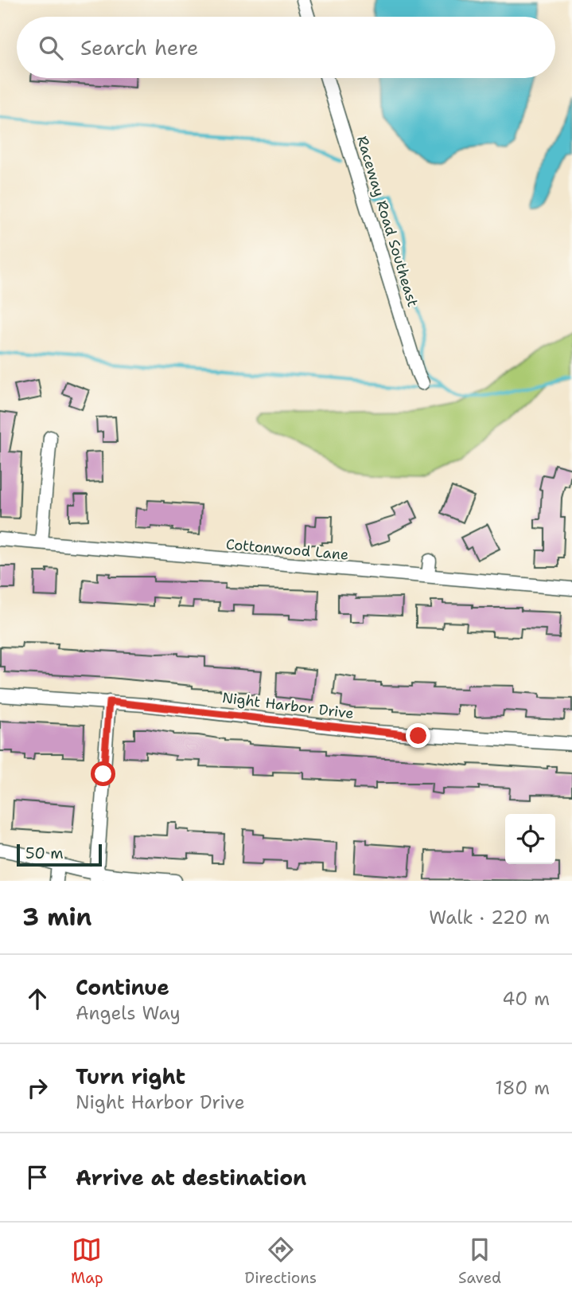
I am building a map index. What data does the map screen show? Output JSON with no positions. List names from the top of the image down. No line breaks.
{"streets":{"street":["Raceway Road Southeast","Cottonwood Lane","Night Harbor Drive"]},"scale_bar":"50 m","page":{"search":"Search here","scale":"50 m","heading":["3 min","Walk · 220 m"],"list":[["Continue","Angels Way","40 m"],["Turn right","Night Harbor Drive","180 m"],"Arrive at destination"],"nav":["Map","Directions","Saved"]}}
